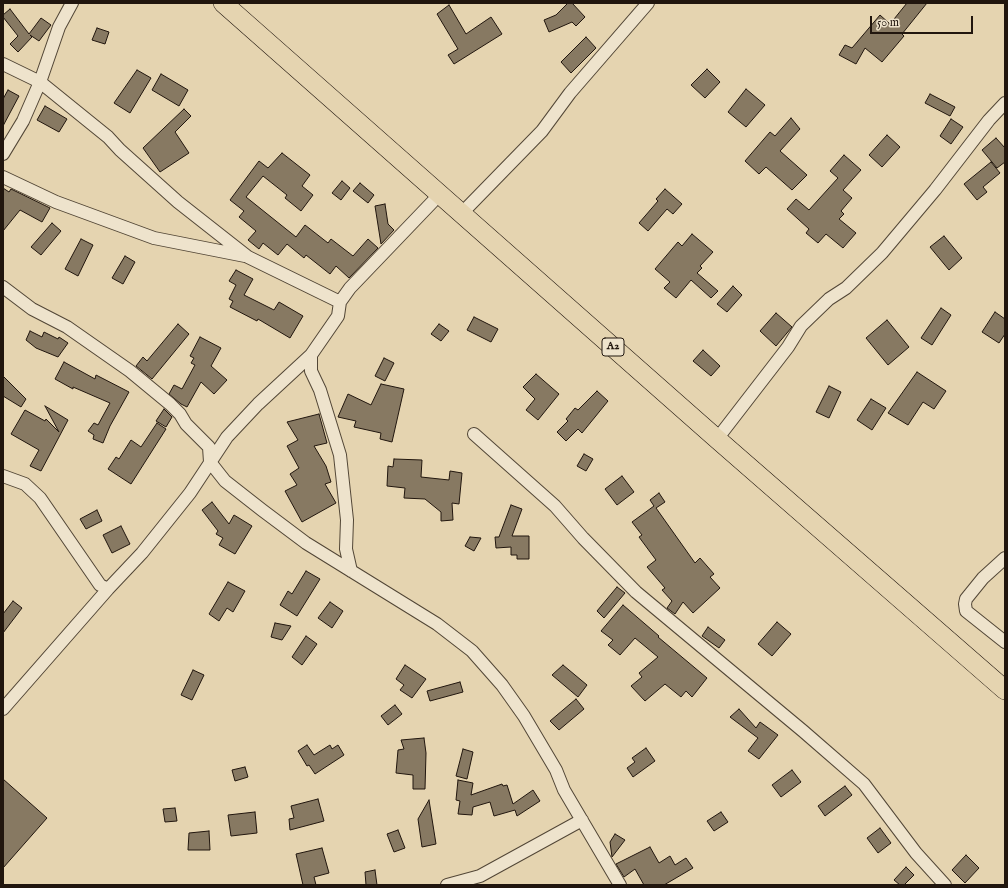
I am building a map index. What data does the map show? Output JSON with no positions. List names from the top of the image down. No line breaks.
{"streets":{"highway":["A2"]},"scale_bar":"50 m"}
